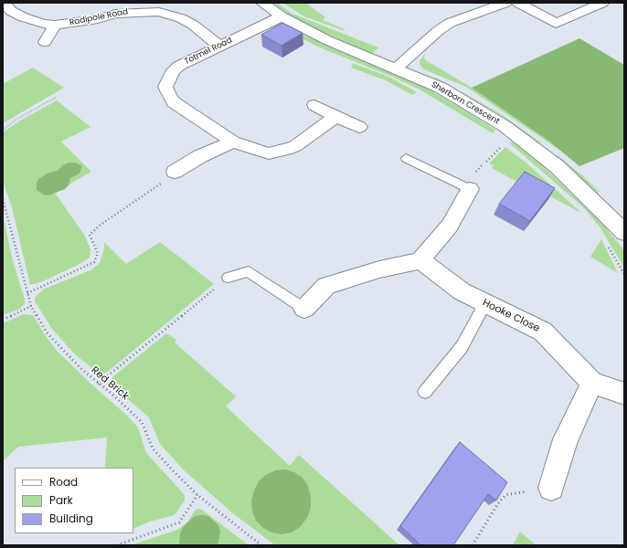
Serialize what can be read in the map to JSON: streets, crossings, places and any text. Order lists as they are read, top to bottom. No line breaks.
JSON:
{"streets":{"street":["Radipole Road","Totmel Road","Sherborn Crescent","Hooke Close"],"path":["Red Brick"]},"crossings":[["Radipole Road","Totmel Road"],["Totmel Road","Sherborn Crescent"]],"legend":["Road","Park","Building"]}
